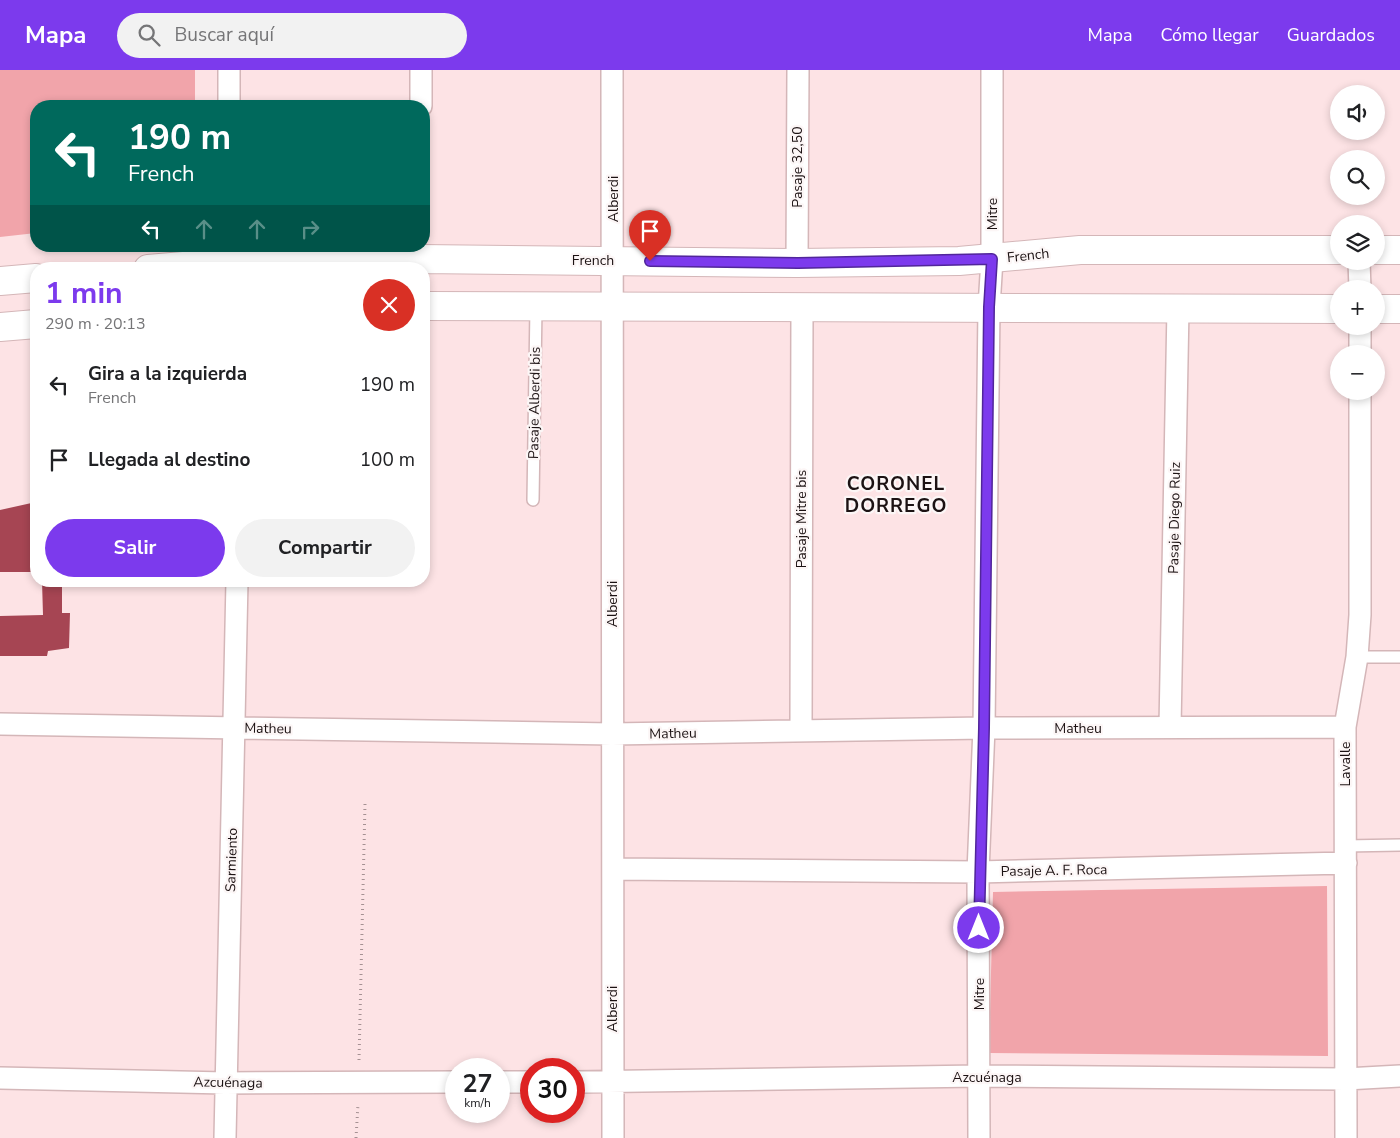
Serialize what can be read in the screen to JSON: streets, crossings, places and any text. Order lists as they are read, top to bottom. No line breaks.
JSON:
{"streets":{"main road":["French"],"street":["Pasaje 32,50","Alberdi","Mitre","Pasaje Diego Ruiz","Pasaje Mitre bis","Matheu","Lavalle","Sarmiento","Pasaje A. F. Roca","Azcuénaga"],"lane":["Pasaje Alberdi bis"]},"crossings":[["Pasaje 32,50","French"],["Alberdi","French"],["Alberdi","Matheu"],["Alberdi","Pasaje A. F. Roca"],["Alberdi","Azcuénaga"],["Mitre","French"],["Mitre","Matheu"],["Mitre","Pasaje A. F. Roca"],["Mitre","Azcuénaga"],["Pasaje Diego Ruiz","Matheu"],["Pasaje Mitre bis","Matheu"],["Matheu","Lavalle"],["Matheu","Sarmiento"],["Lavalle","Pasaje A. F. Roca"],["Lavalle","Azcuénaga"],["Sarmiento","Azcuénaga"]],"districts":["CORONEL DORREGO"],"page":{"header":"Mapa","search":"Buscar aquí","nav":["Mapa","Cómo llegar","Guardados"],"map_buttons":["+","−"],"turn":["190 m","French"],"heading":["1 min","290 m · 20:13"],"list":[{"name":"Gira a la izquierda","note":"French","value":"190 m"},{"name":"Llegada al destino","value":"100 m"}],"buttons":["Salir","Compartir"],"speed":"27 km/h","limit":"30"}}
